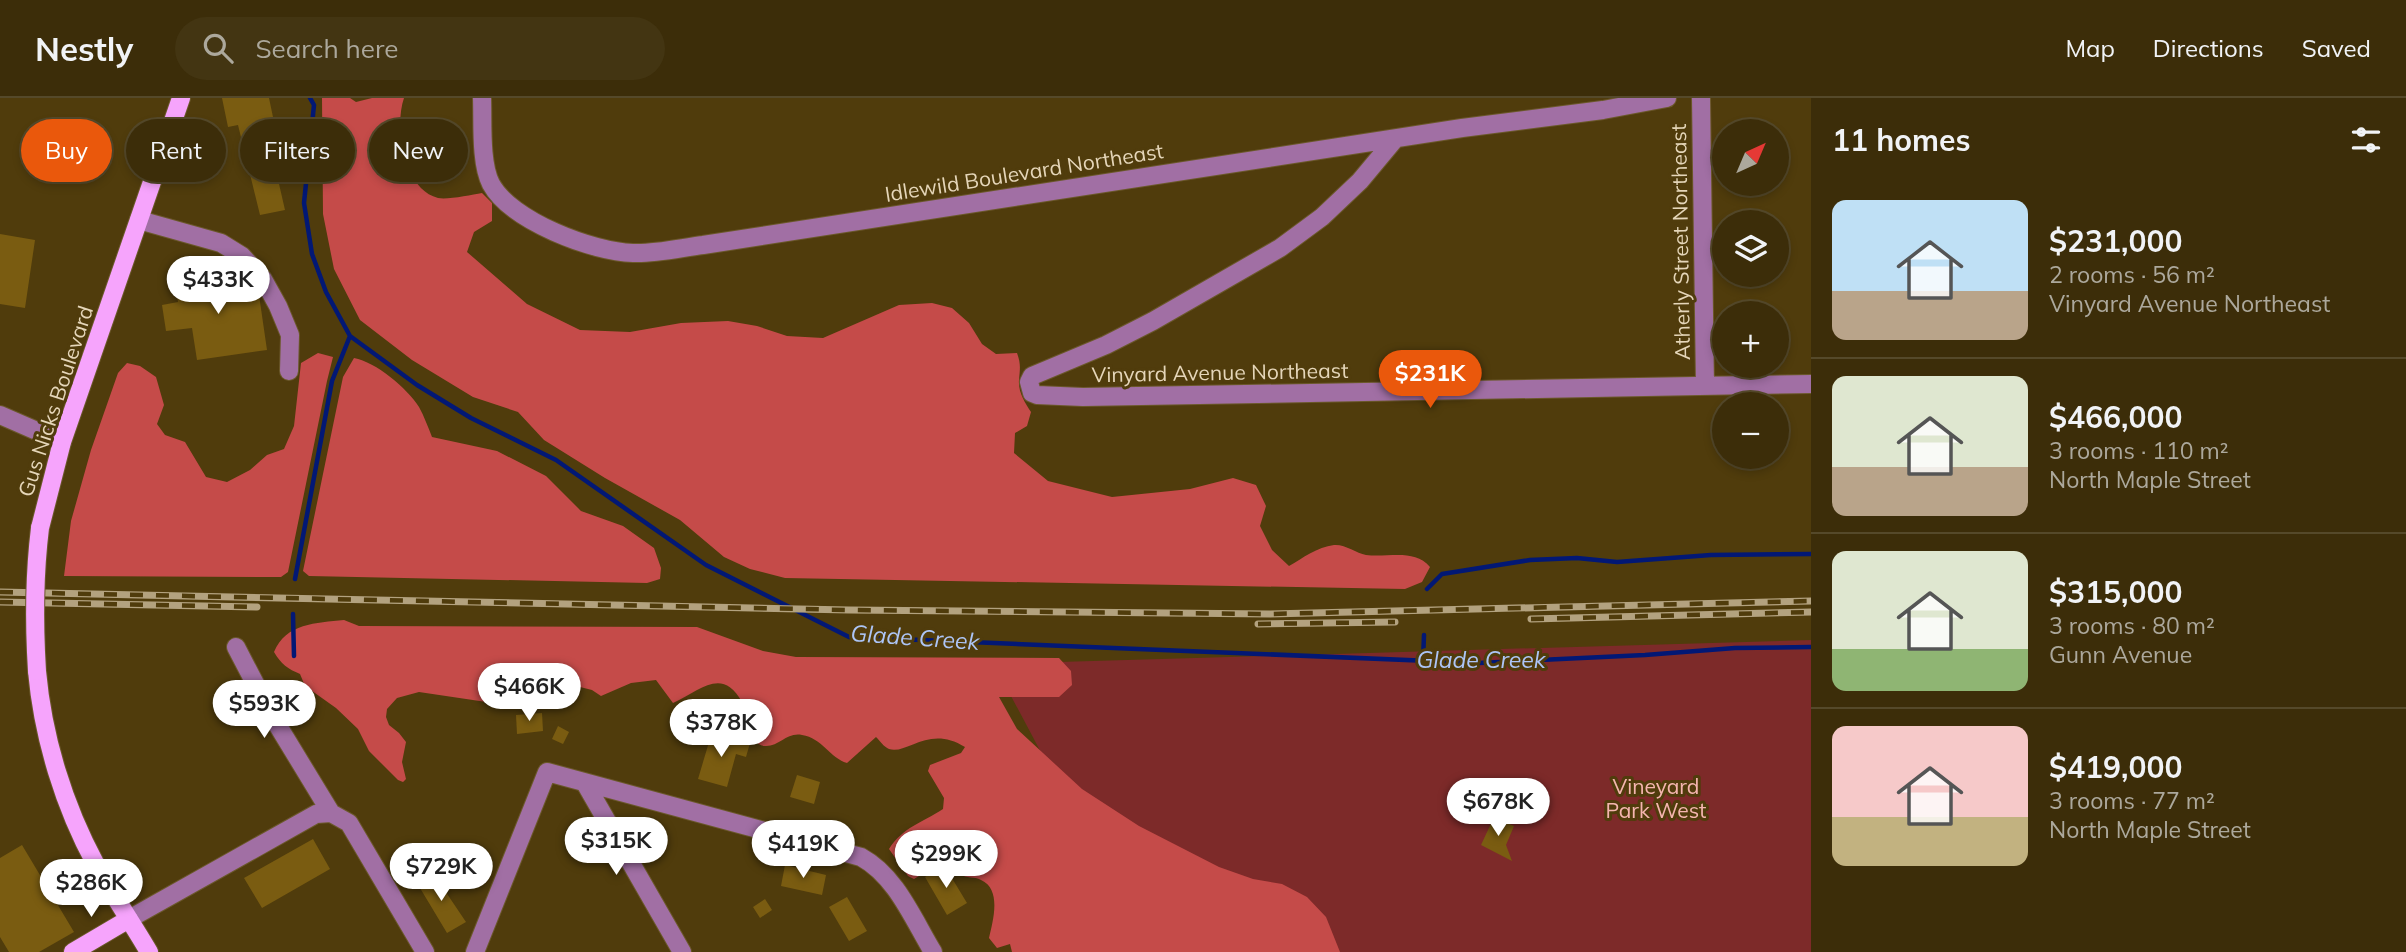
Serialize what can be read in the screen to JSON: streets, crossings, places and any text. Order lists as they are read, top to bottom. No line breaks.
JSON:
{"streets":{"main road":["Gus Nicks Boulevard"],"street":["Idlewild Boulevard Northeast","Atherly Street Northeast","Vinyard Avenue Northeast"]},"crossings":[["Idlewild Boulevard Northeast","Vinyard Avenue Northeast"],["Atherly Street Northeast","Vinyard Avenue Northeast"]],"water":["Glade Creek"],"parks":["Vineyard Park West"],"north":"top right","page":{"header":"Nestly","search":"Search here","nav":["Map","Directions","Saved"],"heading":"11 homes","map_buttons":["+","−"],"chip":["Buy","Rent","Filters","New"],"list":[{"name":"$231,000","note":"2 rooms · 56 m² · Vinyard Avenue Northeast"},{"name":"$466,000","note":"3 rooms · 110 m² · North Maple Street"},{"name":"$315,000","note":"3 rooms · 80 m² · Gunn Avenue"},{"name":"$419,000","note":"3 rooms · 77 m² · North Maple Street"}],"price":["$433K","$231K","$466K","$593K","$378K","$678K","$315K","$419K","$299K","$729K","$286K"]}}
